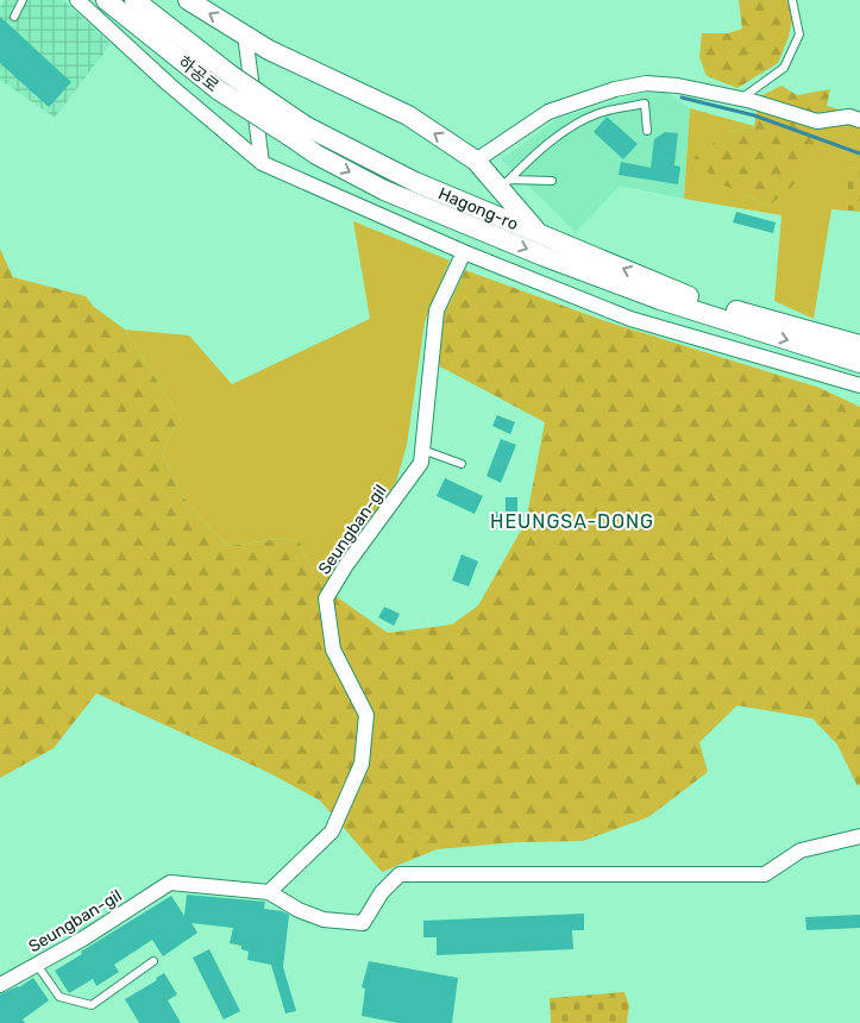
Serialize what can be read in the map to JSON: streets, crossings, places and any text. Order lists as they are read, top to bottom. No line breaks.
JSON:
{"streets":{"street":["하공로","Hagong-ro","Seungban-gil"]},"crossings":[["하공로","Hagong-ro"]],"districts":["HEUNGSA-DONG"]}
